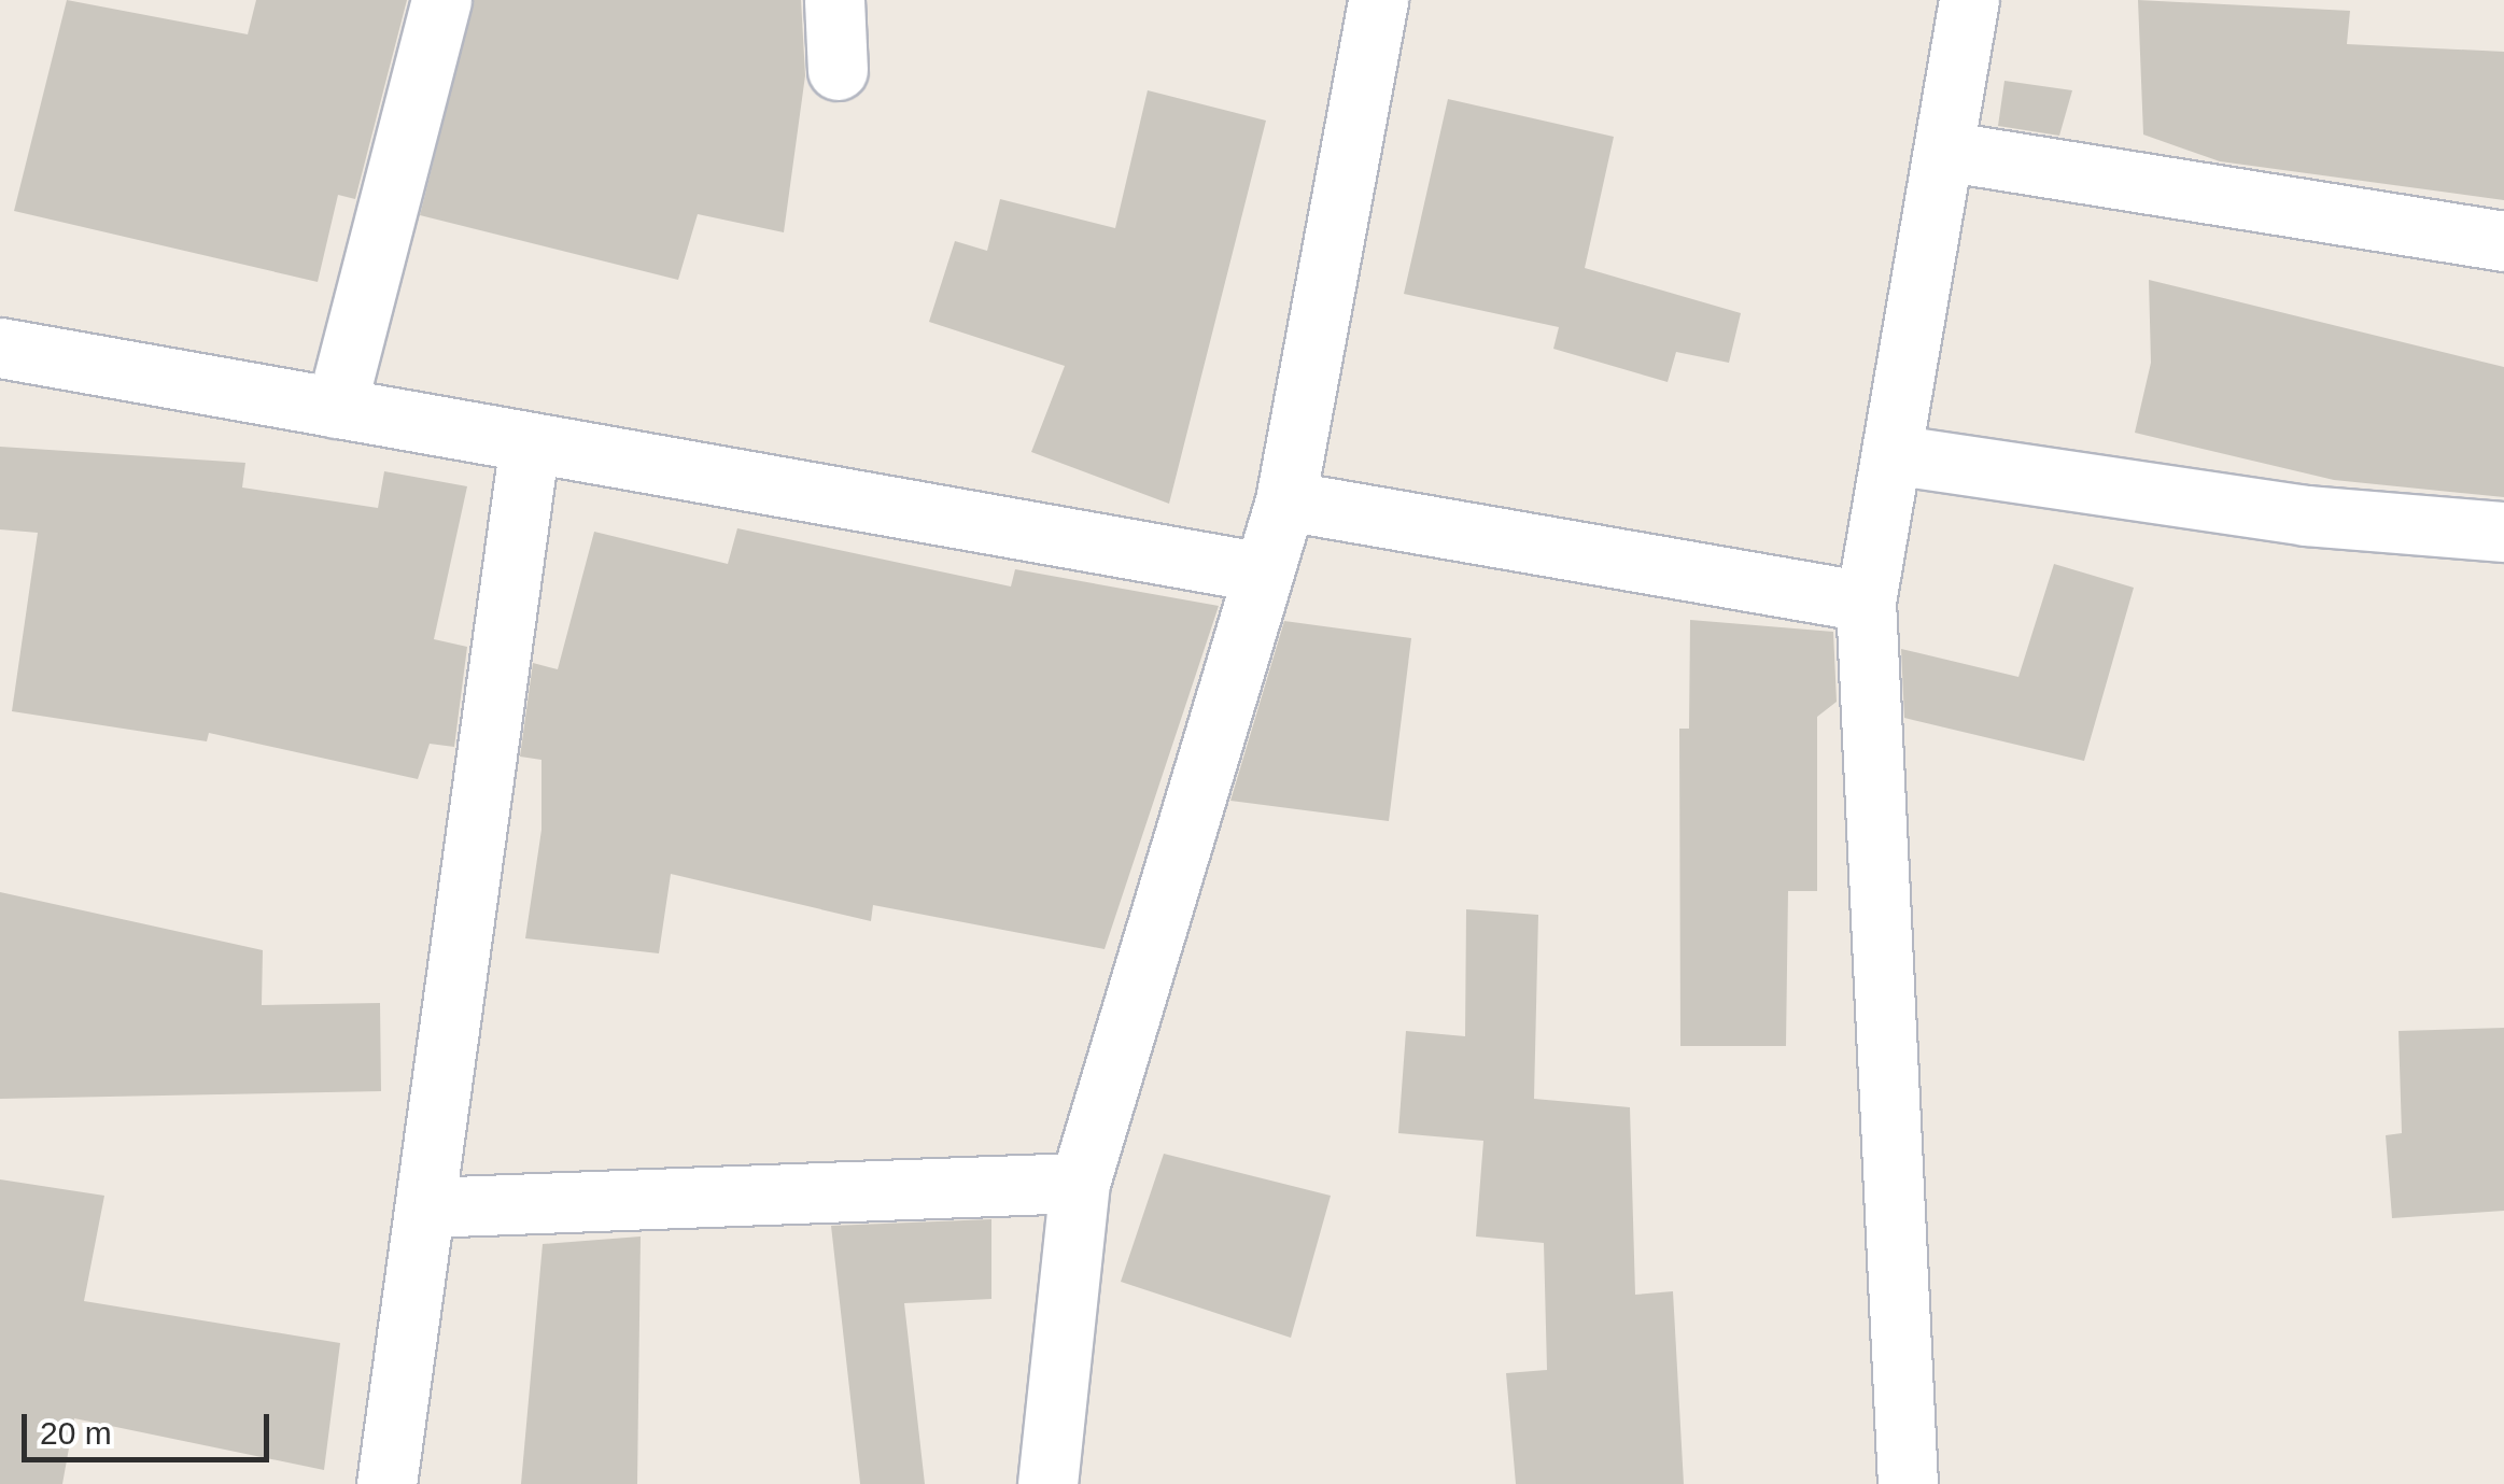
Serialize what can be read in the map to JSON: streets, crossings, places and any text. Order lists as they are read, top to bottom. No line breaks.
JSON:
{"scale_bar":"20 m"}
